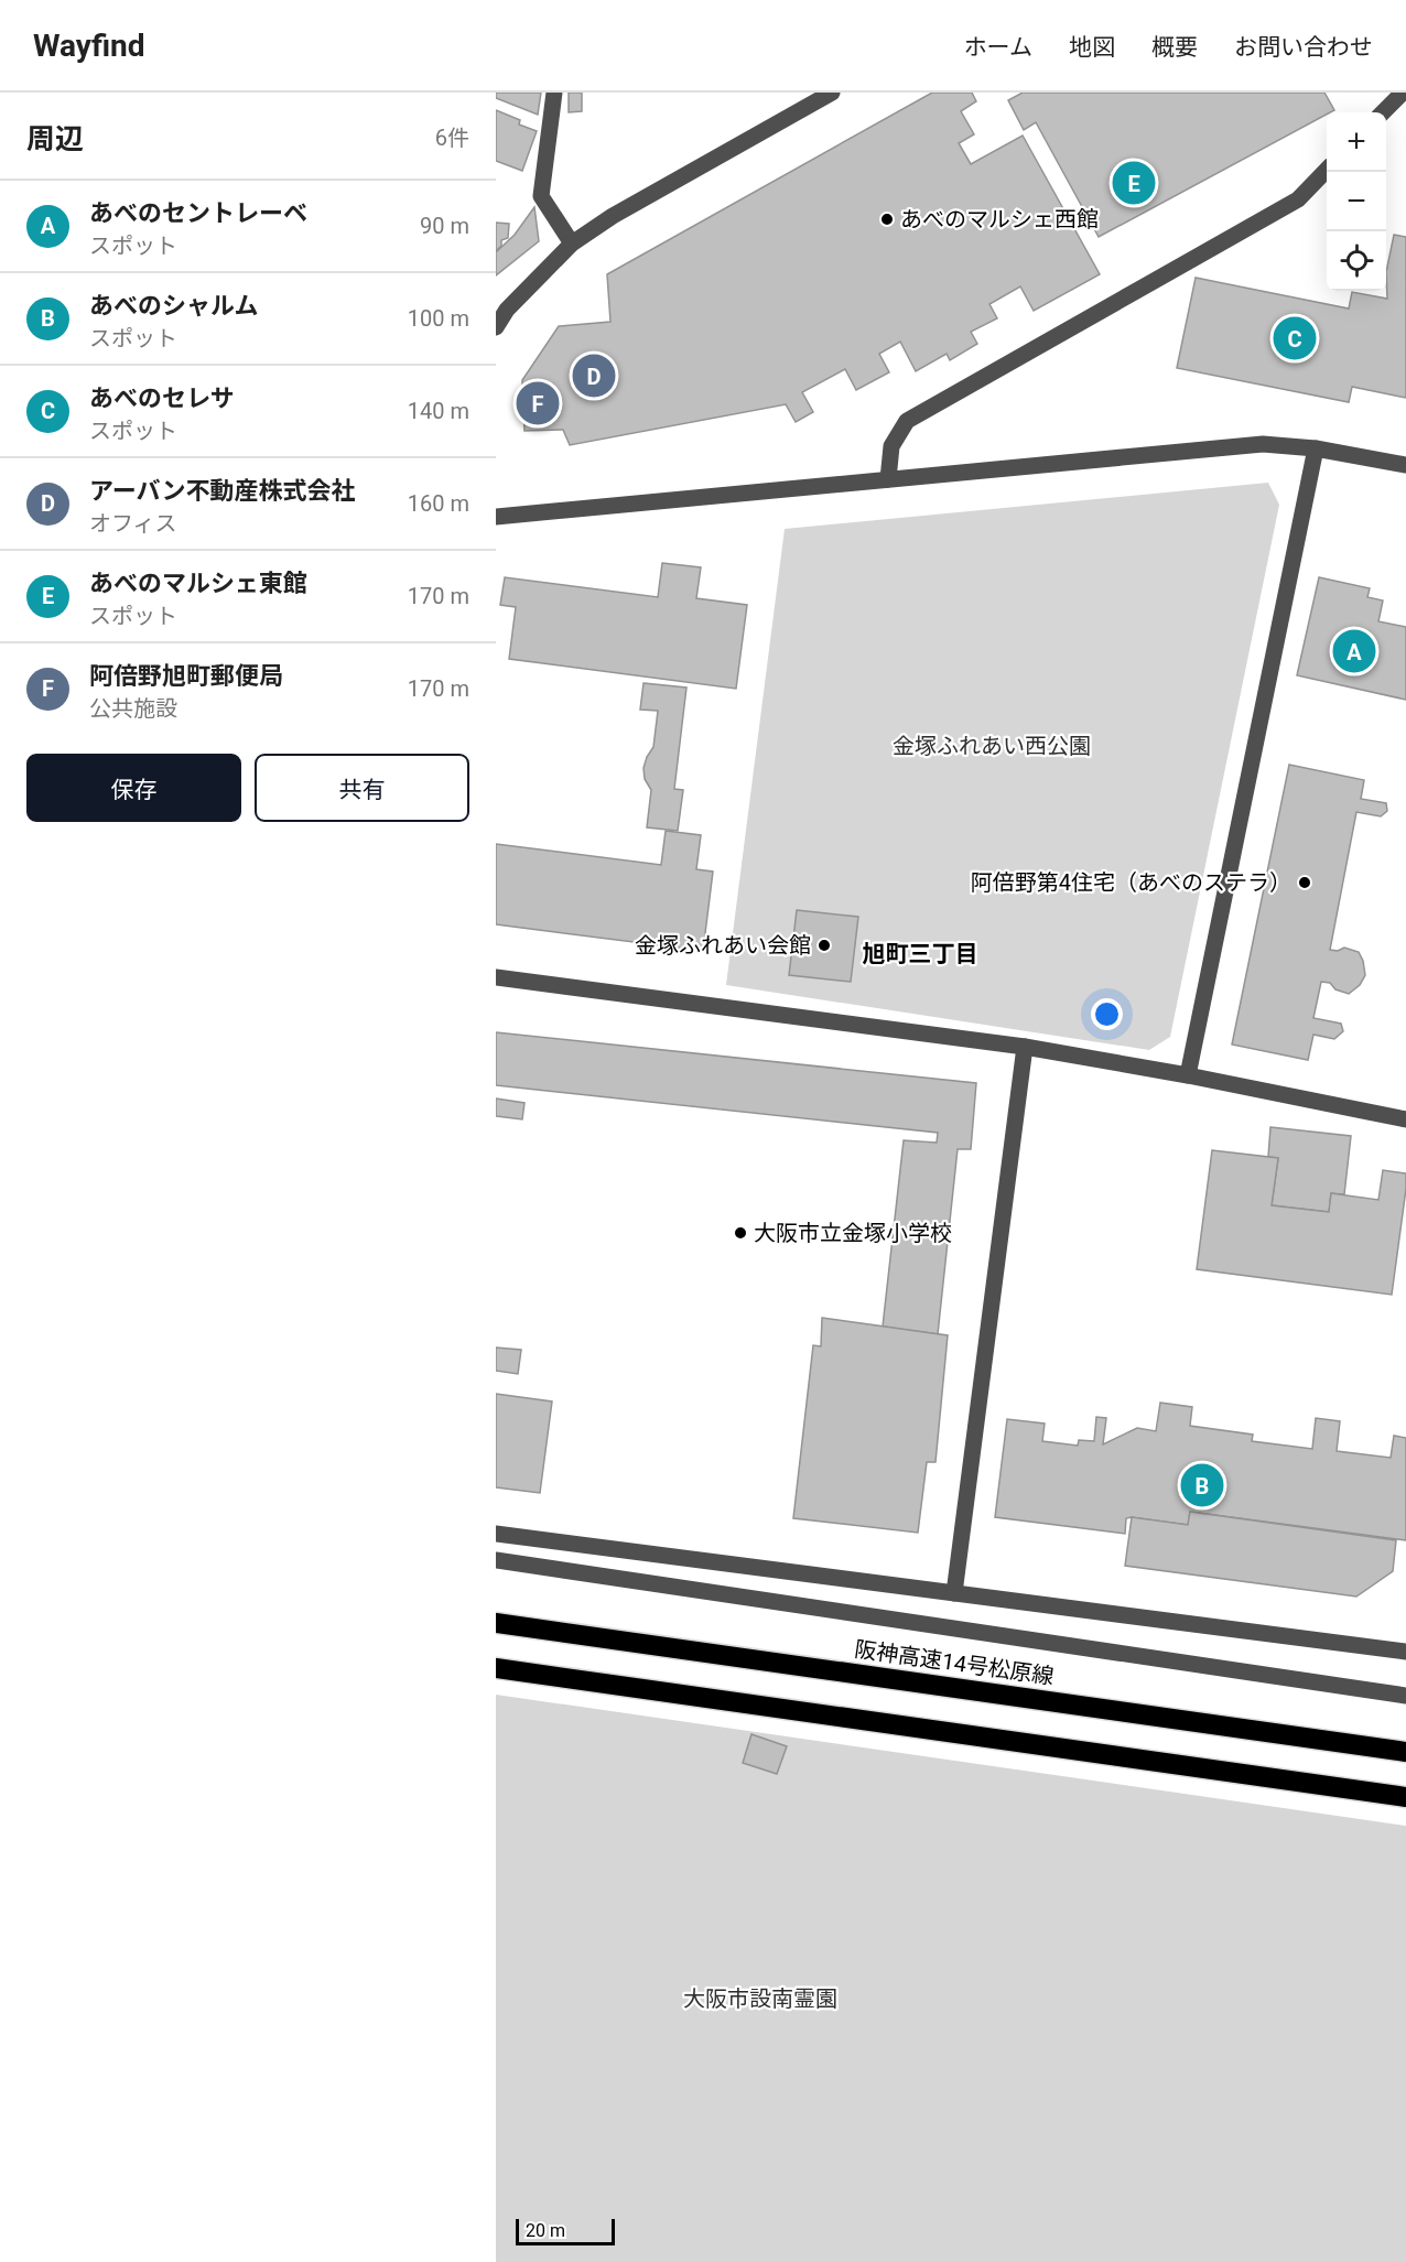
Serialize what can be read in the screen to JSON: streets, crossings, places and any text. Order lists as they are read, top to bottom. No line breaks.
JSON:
{"streets":{"highway":["阪神高速14号松原線"]},"districts":["旭町三丁目"],"parks":["金塚ふれあい西公園","大阪市設南霊園"],"places":["あべのマルシェ西館","阿倍野第4住宅（あべのステラ）","金塚ふれあい会館","大阪市立金塚小学校"],"scale_bar":"20 m","page":{"header":"Wayfind","nav":["ホーム","地図","概要","お問い合わせ"],"heading":["周辺","6件"],"map_buttons":["+","−"],"pins":["E","C","D","F","A","B"],"list":[{"mark":"A","name":"あべのセントレーベ","note":"スポット","value":"90 m"},{"mark":"B","name":"あべのシャルム","note":"スポット","value":"100 m"},{"mark":"C","name":"あべのセレサ","note":"スポット","value":"140 m"},{"mark":"D","name":"アーバン不動産株式会社","note":"オフィス","value":"160 m"},{"mark":"E","name":"あべのマルシェ東館","note":"スポット","value":"170 m"},{"mark":"F","name":"阿倍野旭町郵便局","note":"公共施設","value":"170 m"}],"buttons":["保存","共有"],"scale":"20 m"}}
